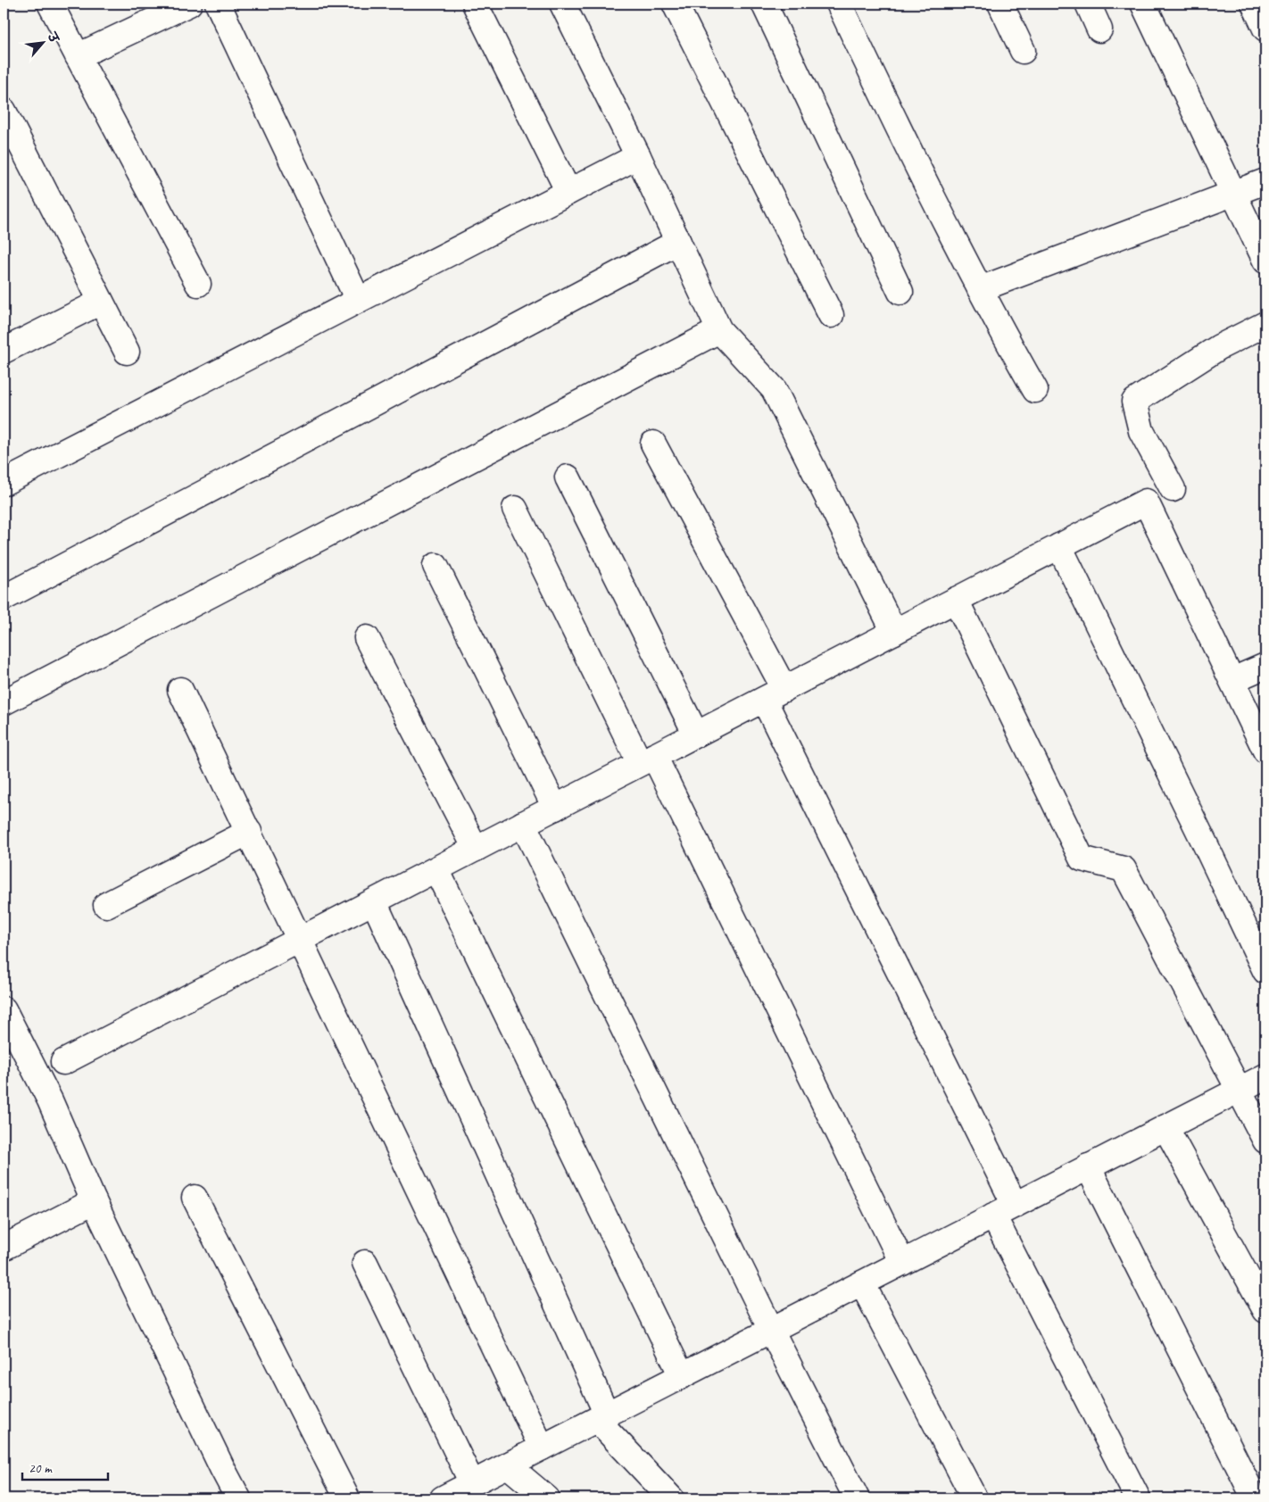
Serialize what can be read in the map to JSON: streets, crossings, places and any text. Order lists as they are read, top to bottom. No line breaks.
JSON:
{"scale_bar":"20 m","north":"top right"}
